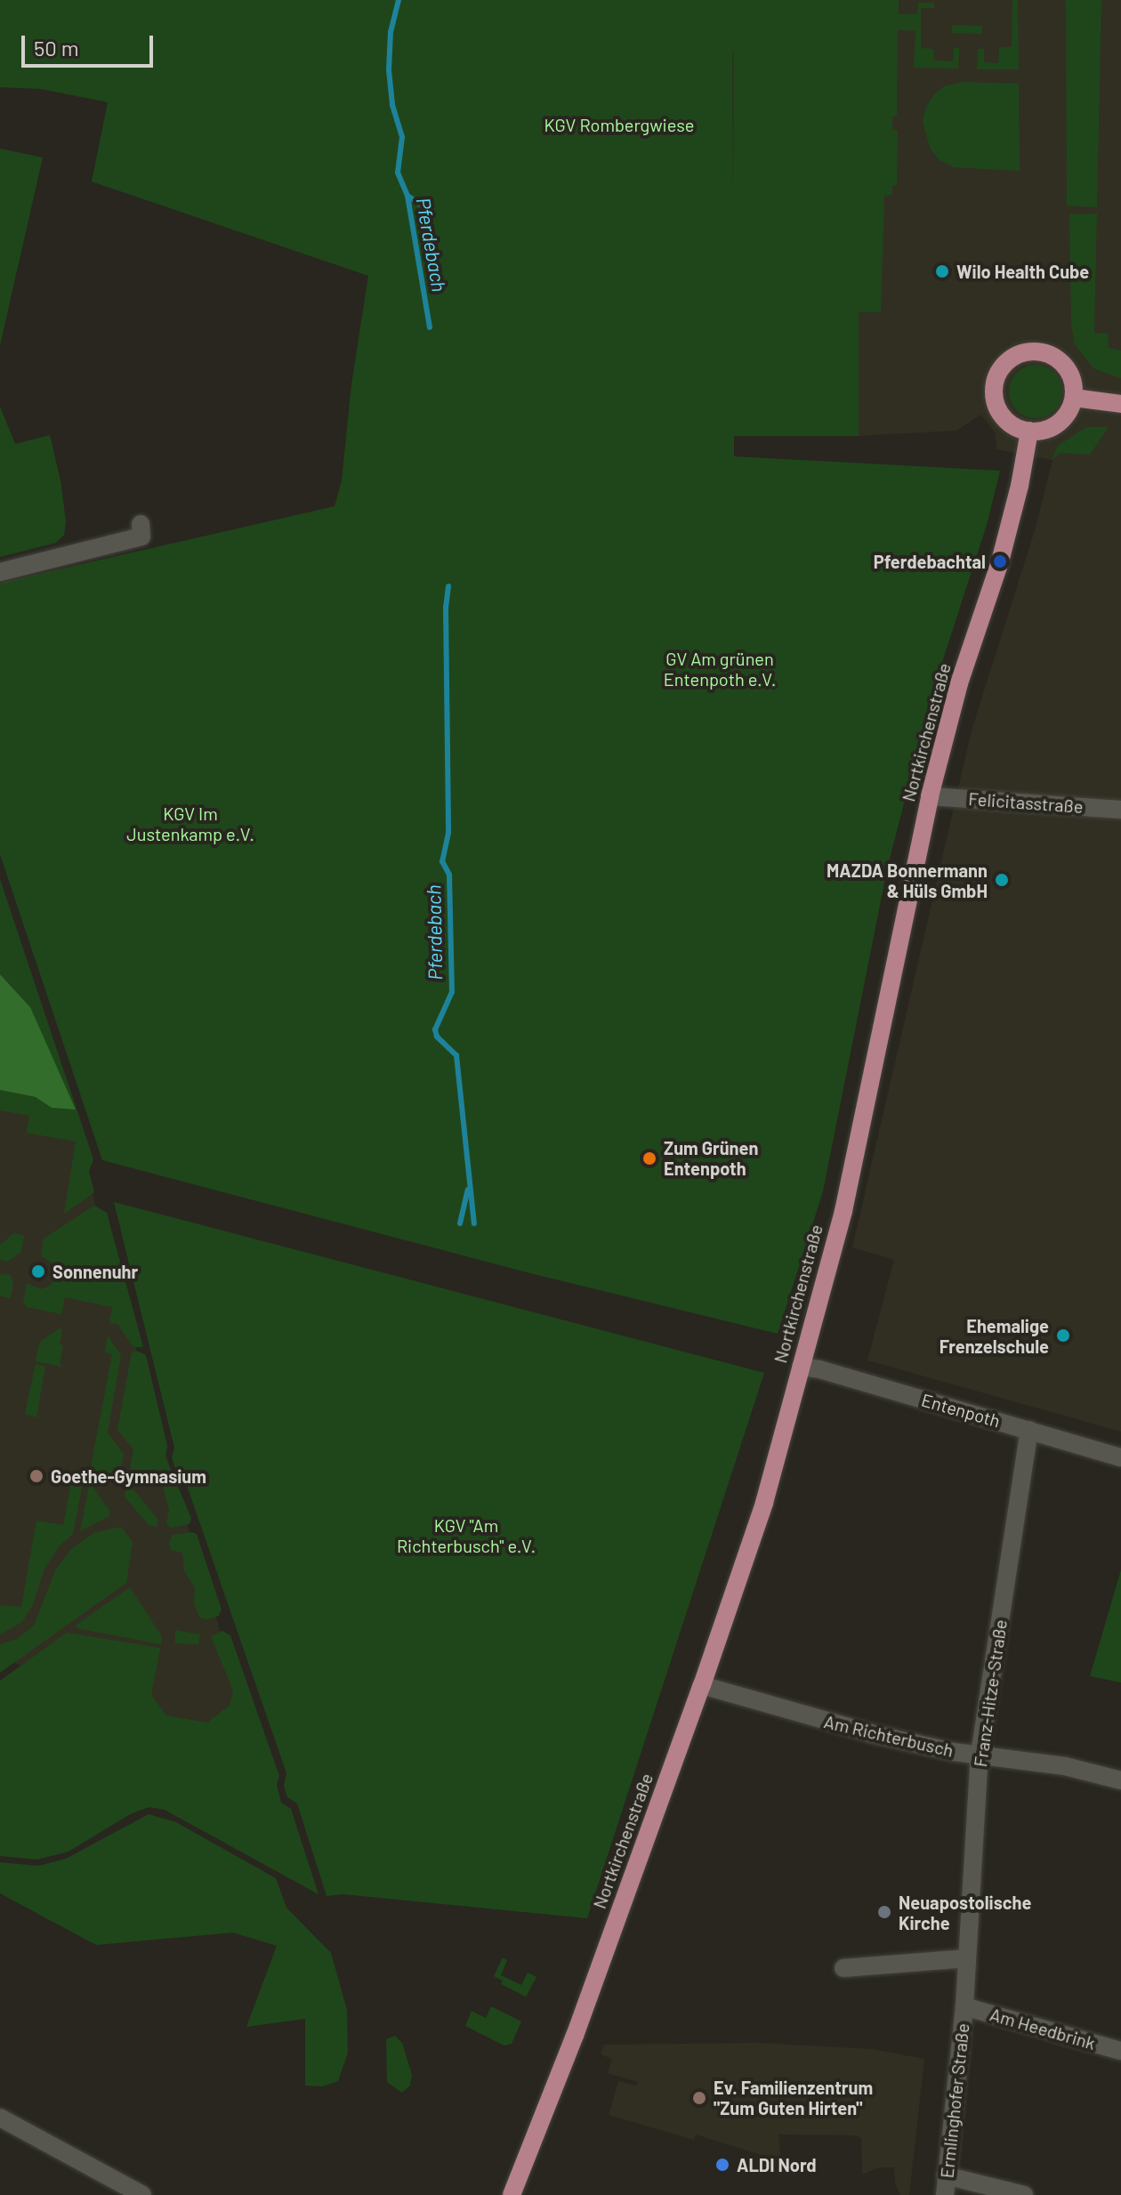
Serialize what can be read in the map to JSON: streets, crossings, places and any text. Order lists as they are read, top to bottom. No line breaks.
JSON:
{"streets":{"main road":["Nortkirchenstraße"],"street":["Felicitasstraße","Entenpoth","Franz-Hitze-Straße","Am Richterbusch","Am Heedbrink","Ermlinghofer Straße"]},"crossings":[["Nortkirchenstraße","Felicitasstraße"],["Nortkirchenstraße","Entenpoth"],["Nortkirchenstraße","Am Richterbusch"],["Entenpoth","Franz-Hitze-Straße"],["Franz-Hitze-Straße","Am Richterbusch"],["Franz-Hitze-Straße","Am Heedbrink"],["Franz-Hitze-Straße","Ermlinghofer Straße"],["Am Heedbrink","Ermlinghofer Straße"]],"water":["Pferdebach"],"parks":["KGV Rombergwiese","GV Am grünen Entenpoth e.V.","KGV Im Justenkamp e.V.","KGV \"Am Richterbusch\" e.V."],"places":["Wilo Health Cube","Pferdebachtal","MAZDA Bonnermann & Hüls GmbH","Zum Grünen Entenpoth","Sonnenuhr","Ehemalige Frenzelschule","Goethe-Gymnasium","Neuapostolische Kirche","Ev. Familienzentrum \"Zum Guten Hirten\"","ALDI Nord"],"scale_bar":"50 m"}
